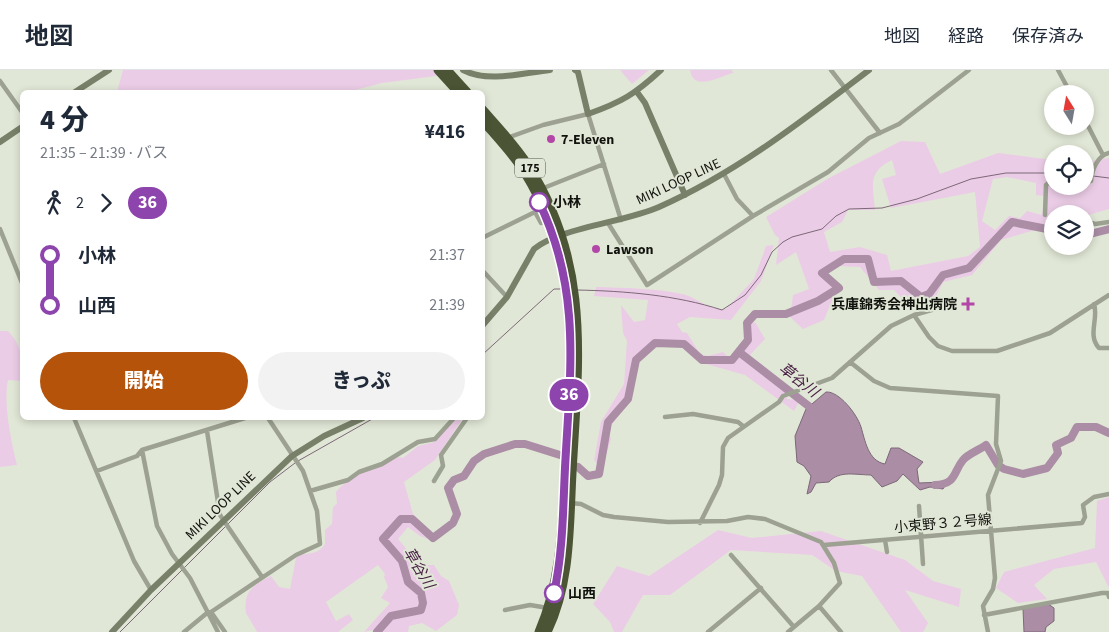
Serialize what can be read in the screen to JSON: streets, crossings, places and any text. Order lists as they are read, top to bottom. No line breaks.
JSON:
{"streets":{"highway":["175"],"main road":["MIKI LOOP LINE"],"street":["小束野３２号線"]},"crossings":[["175","MIKI LOOP LINE"]],"water":["草谷川"],"places":{"other":["7-Eleven","小林","Lawson","山西"],"health":["兵庫錦秀会神出病院"]},"lines":["bus line 36"],"north":"top","page":{"header":"地図","nav":["地図","経路","保存済み"],"on_map":"36","heading":["4 分","21:35 – 21:39 · バス","¥416"],"legs":["2","36"],"list":[{"name":"小林","value":"21:37"},{"name":"山西","value":"21:39"}],"buttons":["開始","きっぷ"]}}
